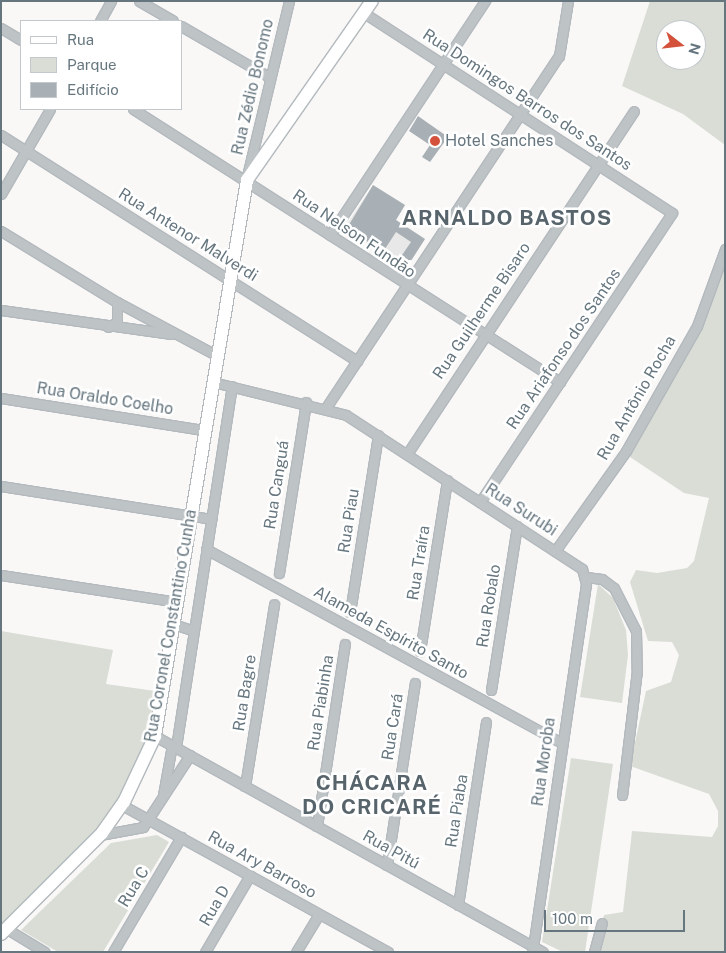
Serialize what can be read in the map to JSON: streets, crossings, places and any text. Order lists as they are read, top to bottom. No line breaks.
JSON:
{"streets":{"street":["Rua Zédio Bonomo","Rua Domingos Barros dos Santos","Rua Nelson Fundão","Rua Antenor Malverdi","Rua Guilherme Bisaro","Rua Ariafonso dos Santos","Rua Antônio Rocha","Rua Oraldo Coelho","Rua Canguá","Rua Surubi","Rua Piau","Rua Traíra","Rua Robalo","Rua Coronel Constantino Cunha","Alameda Espírito Santo","Rua Bagre","Rua Piabinha","Rua Cará","Rua Moroba","Rua Piaba","Rua Pitú","Rua Ary Barroso","Rua C","Rua D"]},"crossings":[["Rua Zédio Bonomo","Rua Nelson Fundão"],["Rua Zédio Bonomo","Rua Coronel Constantino Cunha"],["Rua Domingos Barros dos Santos","Rua Guilherme Bisaro"],["Rua Domingos Barros dos Santos","Rua Ariafonso dos Santos"],["Rua Domingos Barros dos Santos","Rua Coronel Constantino Cunha"],["Rua Nelson Fundão","Rua Guilherme Bisaro"],["Rua Nelson Fundão","Rua Ariafonso dos Santos"],["Rua Nelson Fundão","Rua Coronel Constantino Cunha"],["Rua Antenor Malverdi","Rua Coronel Constantino Cunha"],["Rua Guilherme Bisaro","Rua Surubi"],["Rua Ariafonso dos Santos","Rua Surubi"],["Rua Antônio Rocha","Rua Surubi"],["Rua Oraldo Coelho","Rua Coronel Constantino Cunha"],["Rua Canguá","Rua Surubi"],["Rua Surubi","Rua Piau"],["Rua Surubi","Rua Traíra"],["Rua Surubi","Rua Robalo"],["Rua Surubi","Rua Coronel Constantino Cunha"],["Rua Surubi","Rua Moroba"],["Rua Coronel Constantino Cunha","Rua Pitú"],["Rua Coronel Constantino Cunha","Rua Ary Barroso"],["Alameda Espírito Santo","Rua Moroba"],["Rua Bagre","Rua Pitú"],["Rua Piabinha","Rua Pitú"],["Rua Cará","Rua Pitú"],["Rua Moroba","Rua Pitú"],["Rua Piaba","Rua Pitú"],["Rua Ary Barroso","Rua C"],["Rua Ary Barroso","Rua D"]],"districts":["ARNALDO BASTOS","CHÁCARA DO CRICARÉ"],"places":["Hotel Sanches"],"legend":["Rua","Parque","Edifício"],"scale_bar":"100 m","north":"right"}
